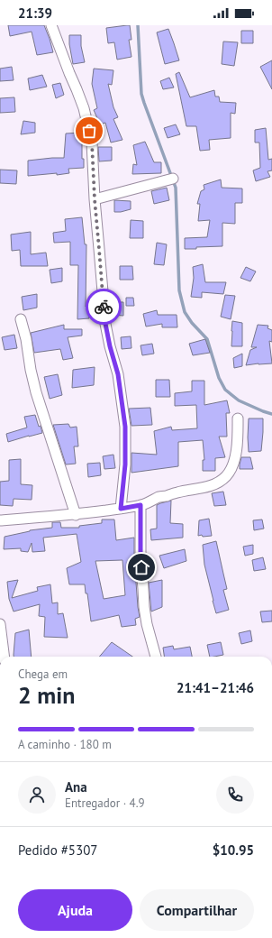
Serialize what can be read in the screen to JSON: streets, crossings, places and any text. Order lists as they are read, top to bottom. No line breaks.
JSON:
{"page":{"status":"21:39","heading":["2 min","Chega em","21:41–21:46"],"panel":["Ana","Entregador · 4.9","Pedido #5307","$10.95"],"bar":"A caminho · 180 m","buttons":["Ajuda","Compartilhar"]}}
